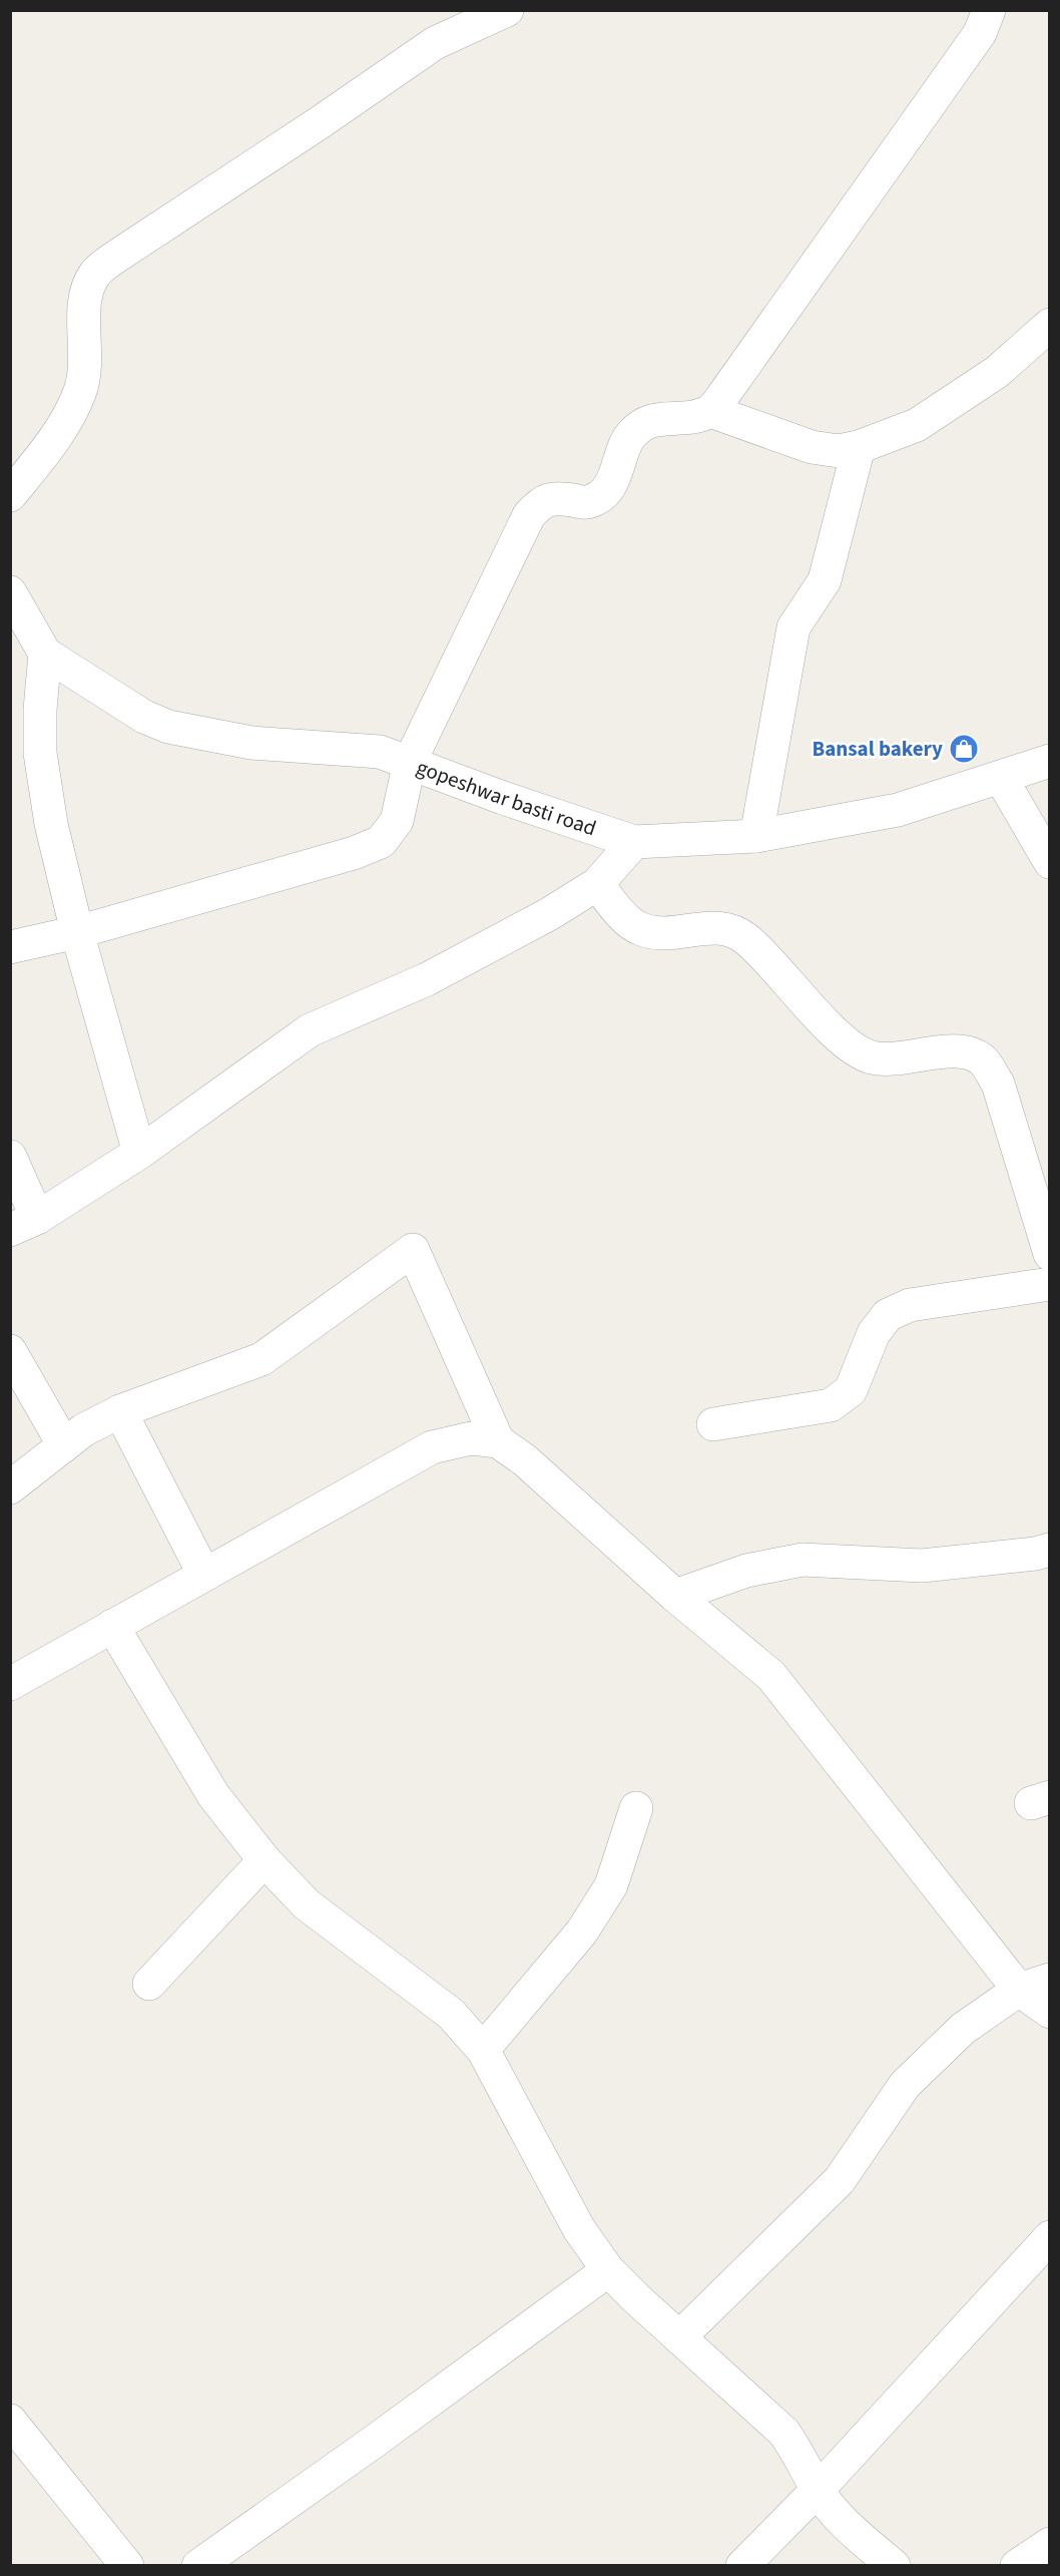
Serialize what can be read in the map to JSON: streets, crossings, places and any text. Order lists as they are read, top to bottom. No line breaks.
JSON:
{"streets":{"street":["gopeshwar basti road"]},"places":{"shop":["Bansal bakery"]}}
